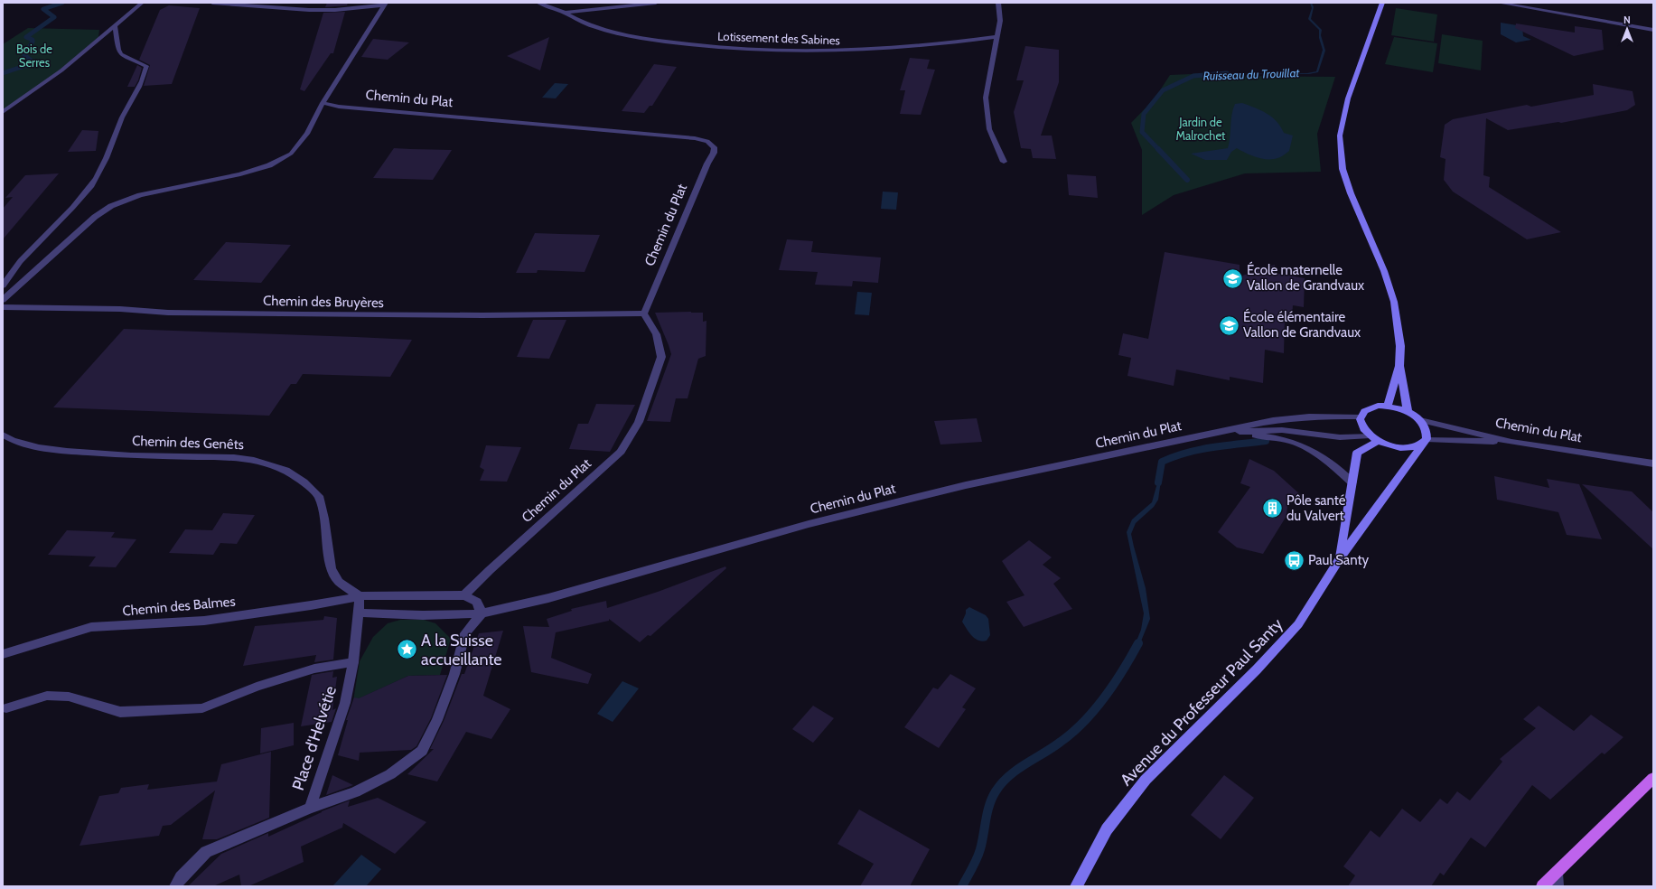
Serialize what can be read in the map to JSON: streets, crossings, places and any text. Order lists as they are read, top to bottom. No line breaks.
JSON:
{"streets":{"main road":["Avenue du Professeur Paul Santy"],"street":["Lotissement des Sabines","Chemin du Plat","Chemin des Bruyères","Chemin des Genêts","Chemin des Balmes","Place d'Helvétie"]},"crossings":[["Chemin du Plat","Chemin des Bruyères"],["Chemin du Plat","Avenue du Professeur Paul Santy"],["Chemin du Plat","Place d'Helvétie"],["Chemin des Genêts","Chemin des Balmes"],["Chemin des Genêts","Place d'Helvétie"],["Chemin des Balmes","Place d'Helvétie"]],"water":["Ruisseau du Trouillat"],"parks":["Bois de Serres","Jardin de Malrochet"],"places":{"school or university":["École maternelle Vallon de Grandvaux","École élémentaire Vallon de Grandvaux"],"building":["Pôle santé du Valvert"],"bus stop":["Paul Santy"],"place":["A la Suisse accueillante"]},"north":"top"}
